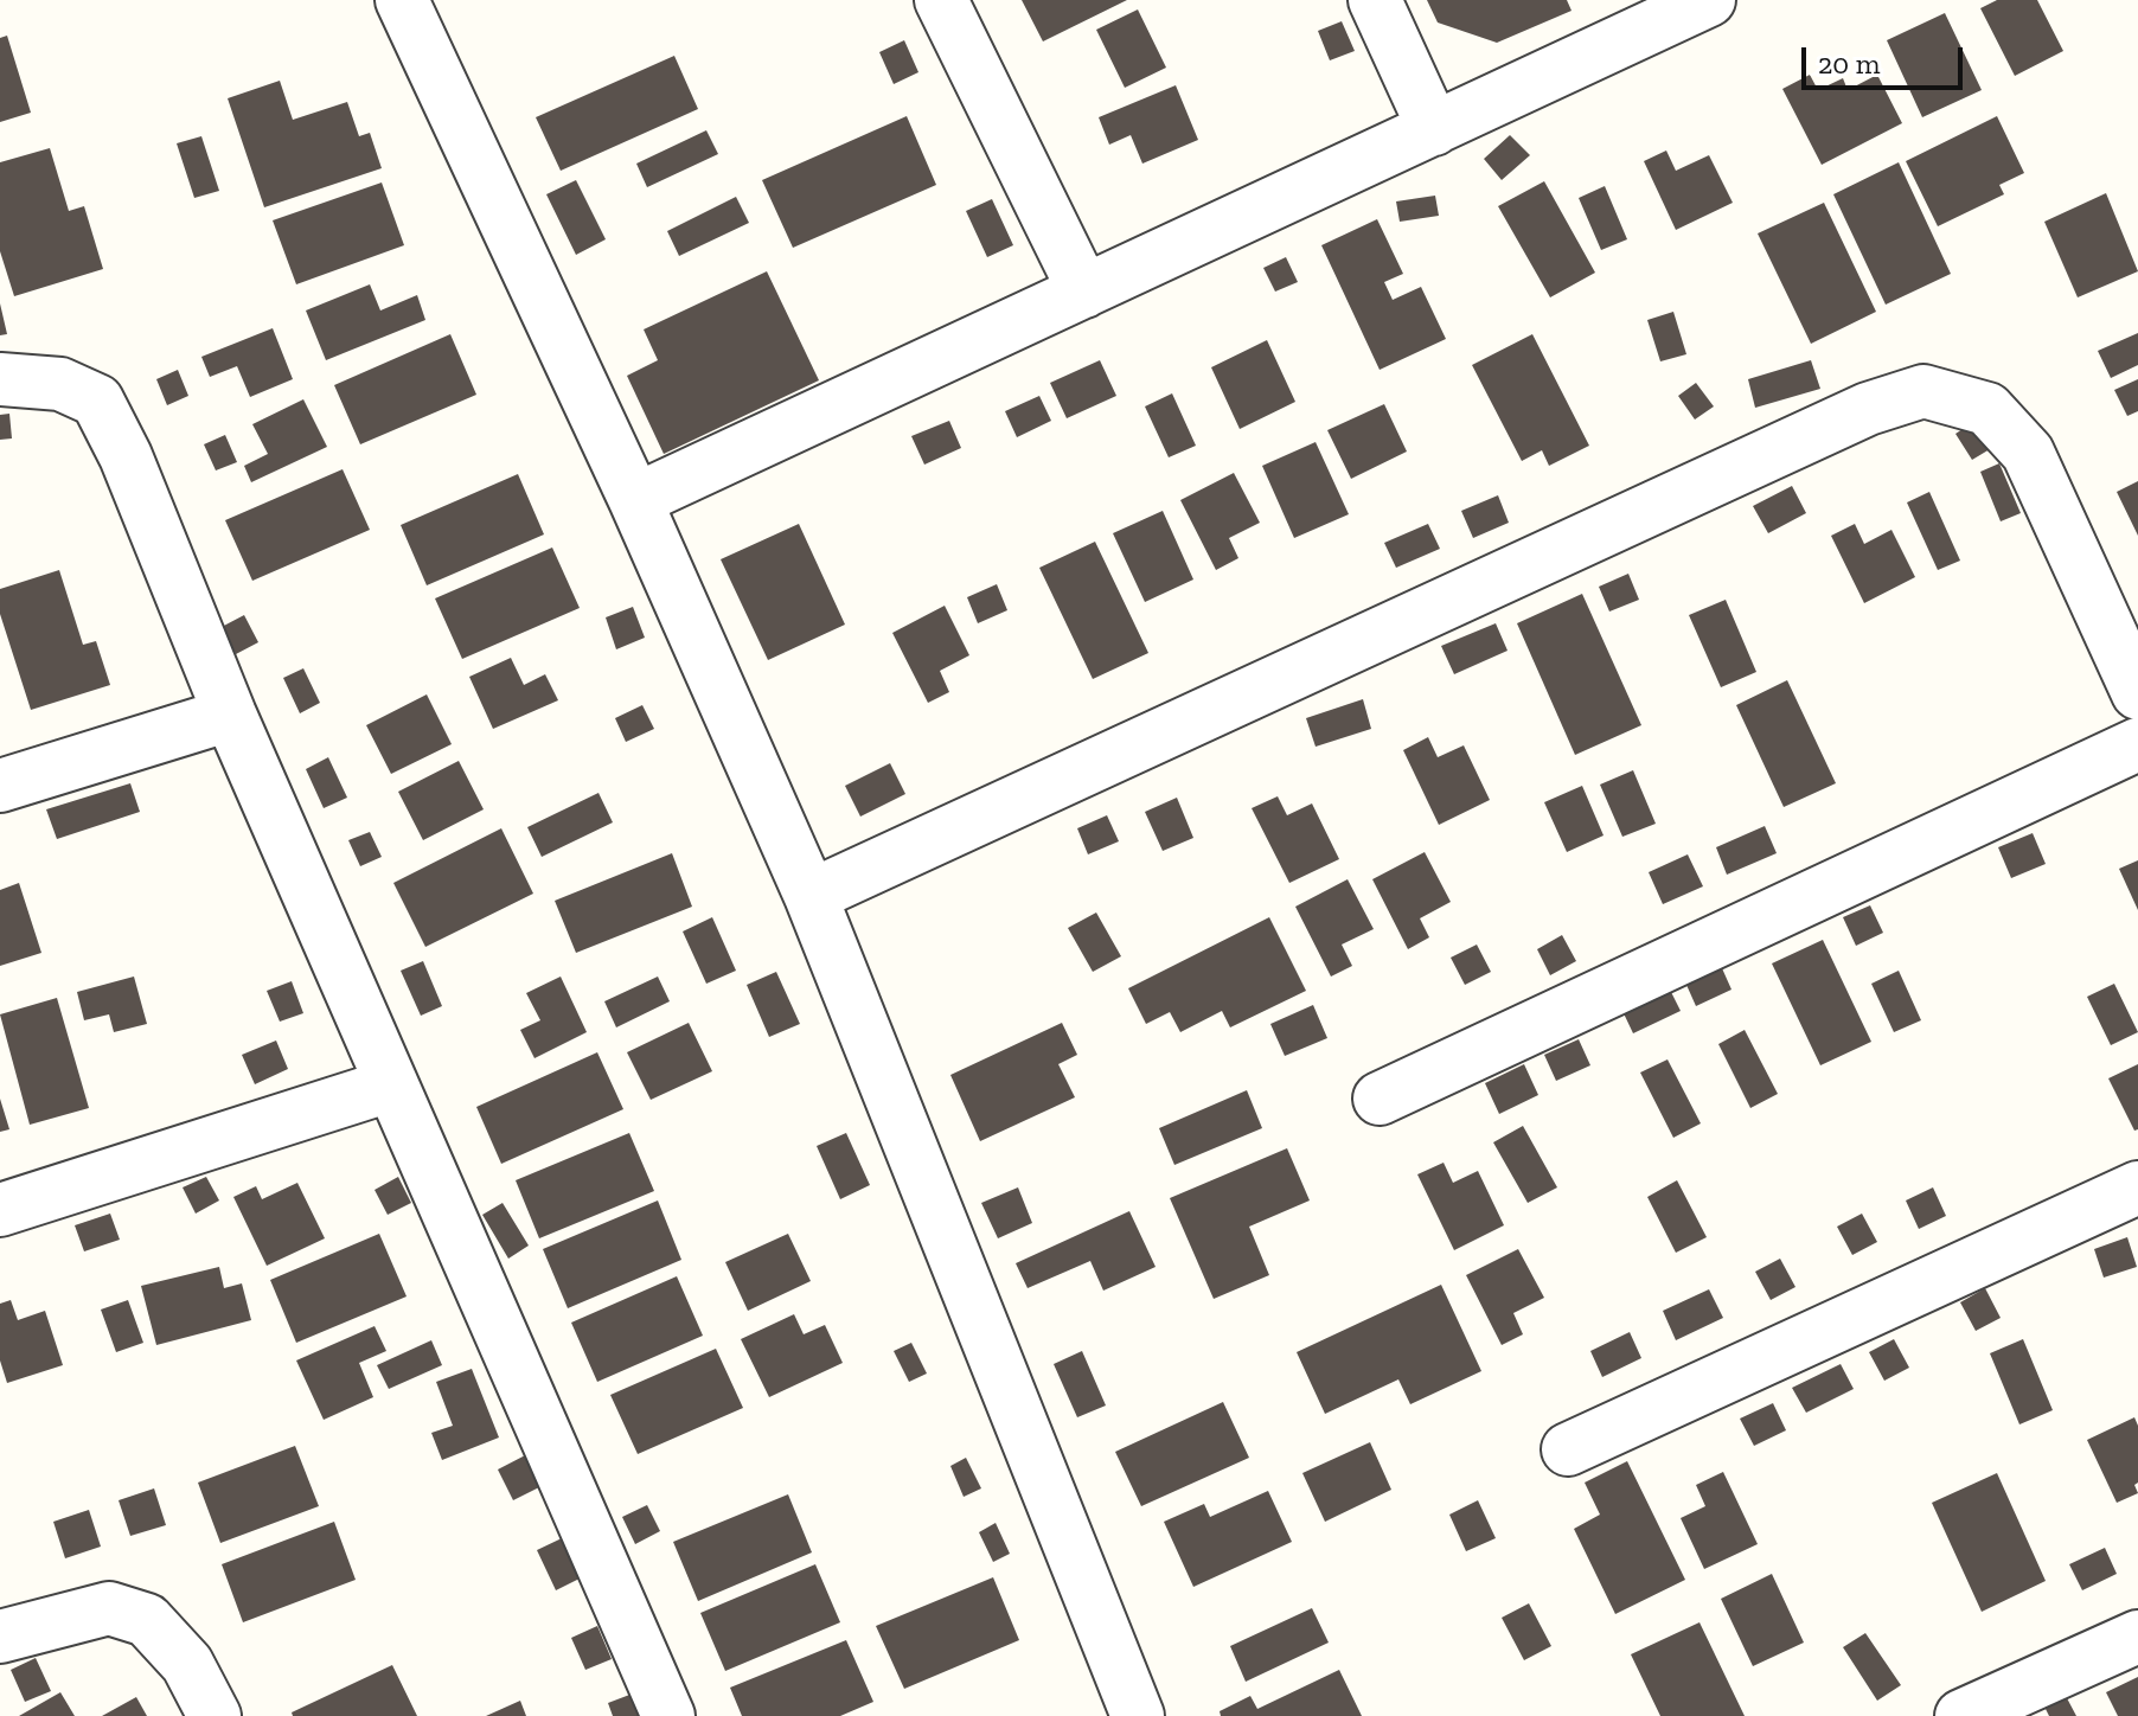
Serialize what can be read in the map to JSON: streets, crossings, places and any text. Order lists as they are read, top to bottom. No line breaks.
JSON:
{"scale_bar":"20 m"}
